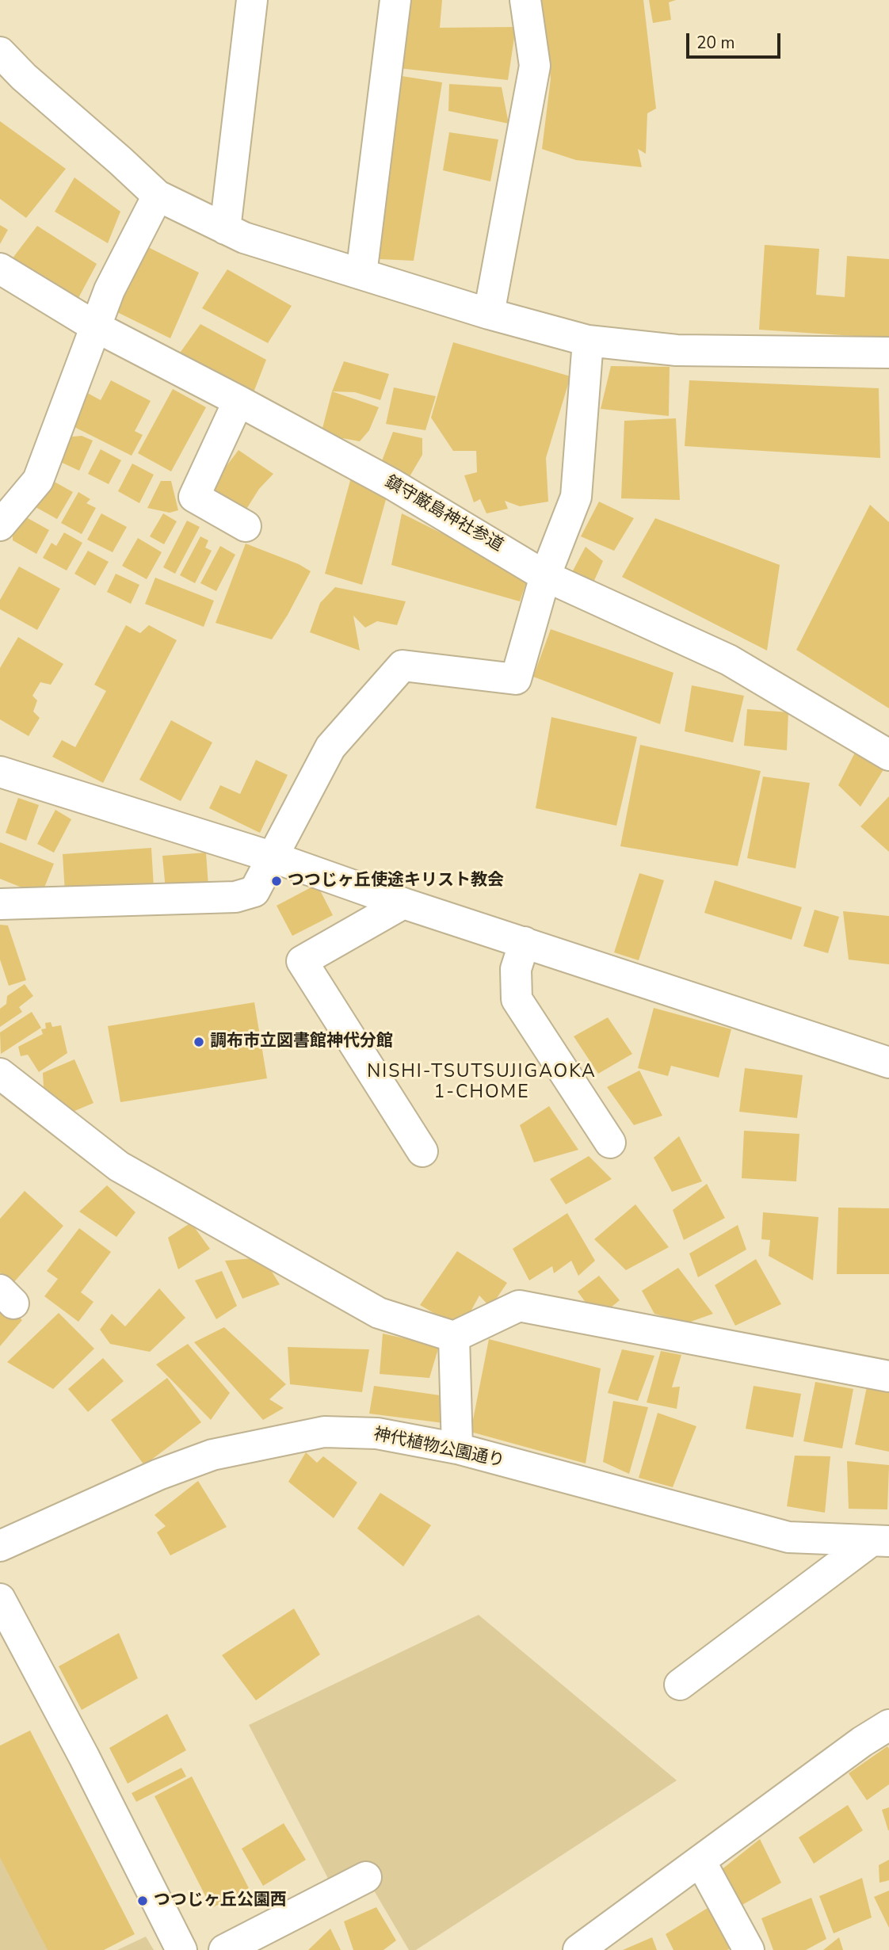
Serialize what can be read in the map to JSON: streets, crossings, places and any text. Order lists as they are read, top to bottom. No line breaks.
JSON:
{"streets":{"street":["鎮守厳島神社参道","神代植物公園通り"]},"districts":["NISHI-TSUTSUJIGAOKA 1-CHOME"],"places":["つつじヶ丘使途キリスト教会","調布市立図書館神代分館","つつじヶ丘公園西"],"scale_bar":"20 m"}
